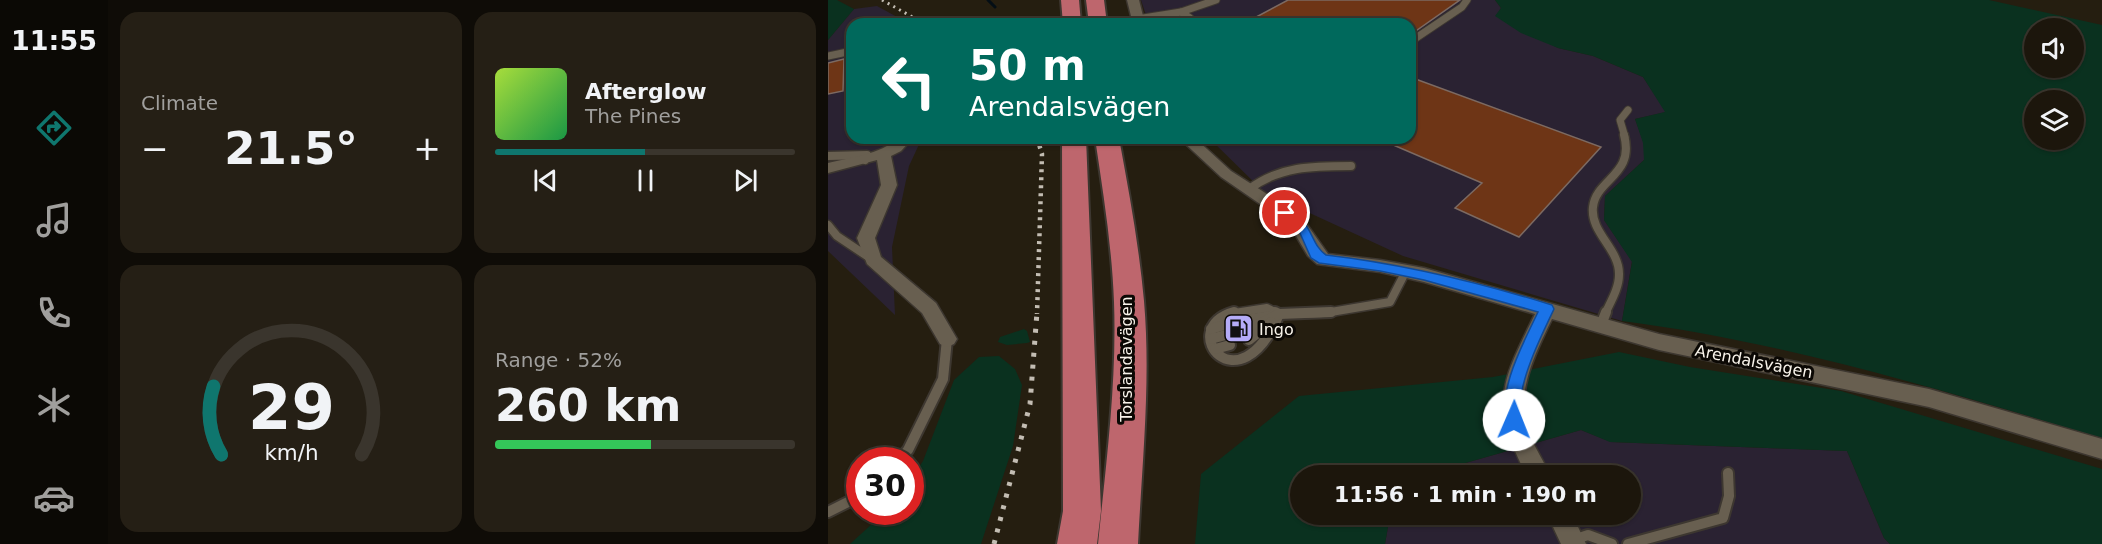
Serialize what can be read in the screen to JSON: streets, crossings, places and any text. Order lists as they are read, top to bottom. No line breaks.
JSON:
{"streets":{"main road":["Torslandavägen"],"street":["Arendalsvägen"]},"places":{"fuel station":["Ingo"]},"page":{"tabs":"11:55","tile":["Climate",["Range · 52%","260 km"]],"turn":["50 m","Arendalsvägen"],"song":["Afterglow","The Pines"],"heat":["−","21.5°","+"],"limit":"30","trip":"11:56 · 1 min · 190 m","gauge":["29","km/h"]}}
